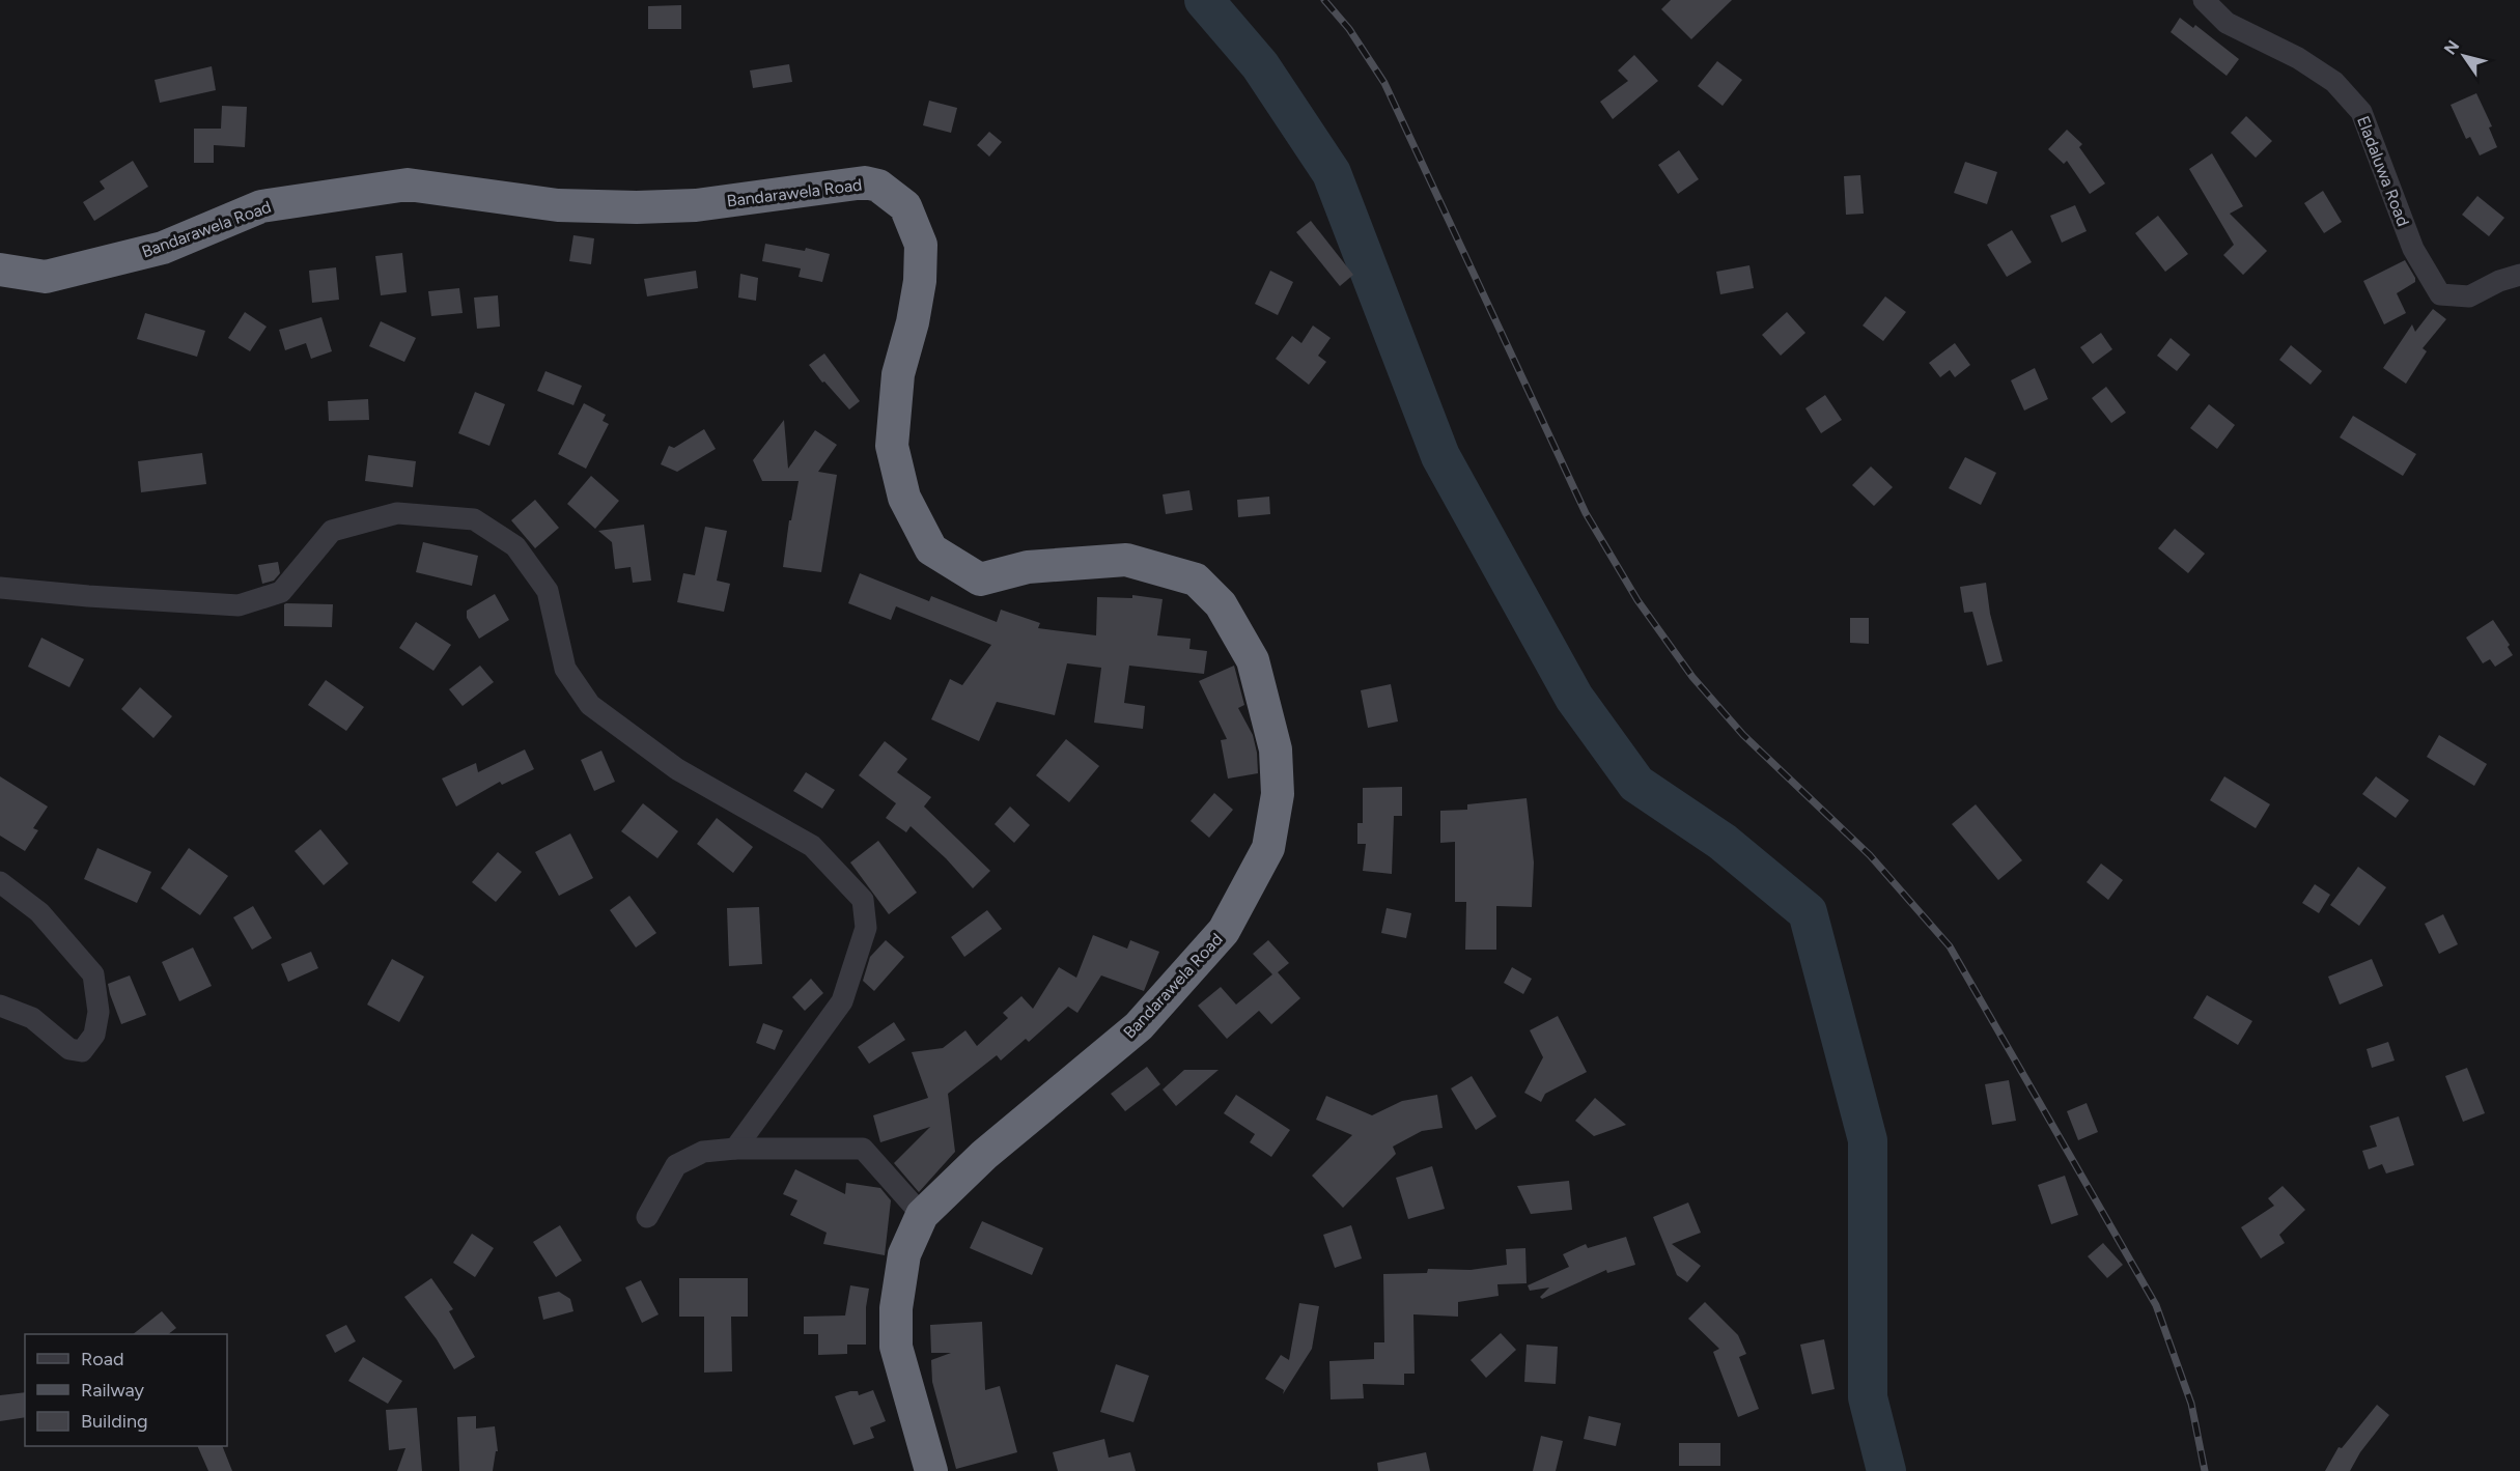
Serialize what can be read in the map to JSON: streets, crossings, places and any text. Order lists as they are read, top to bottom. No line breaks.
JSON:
{"streets":{"highway":["Bandarawela Road"],"street":["Eladaluwa Road"]},"legend":["Road","Railway","Building"],"north":"top left"}
